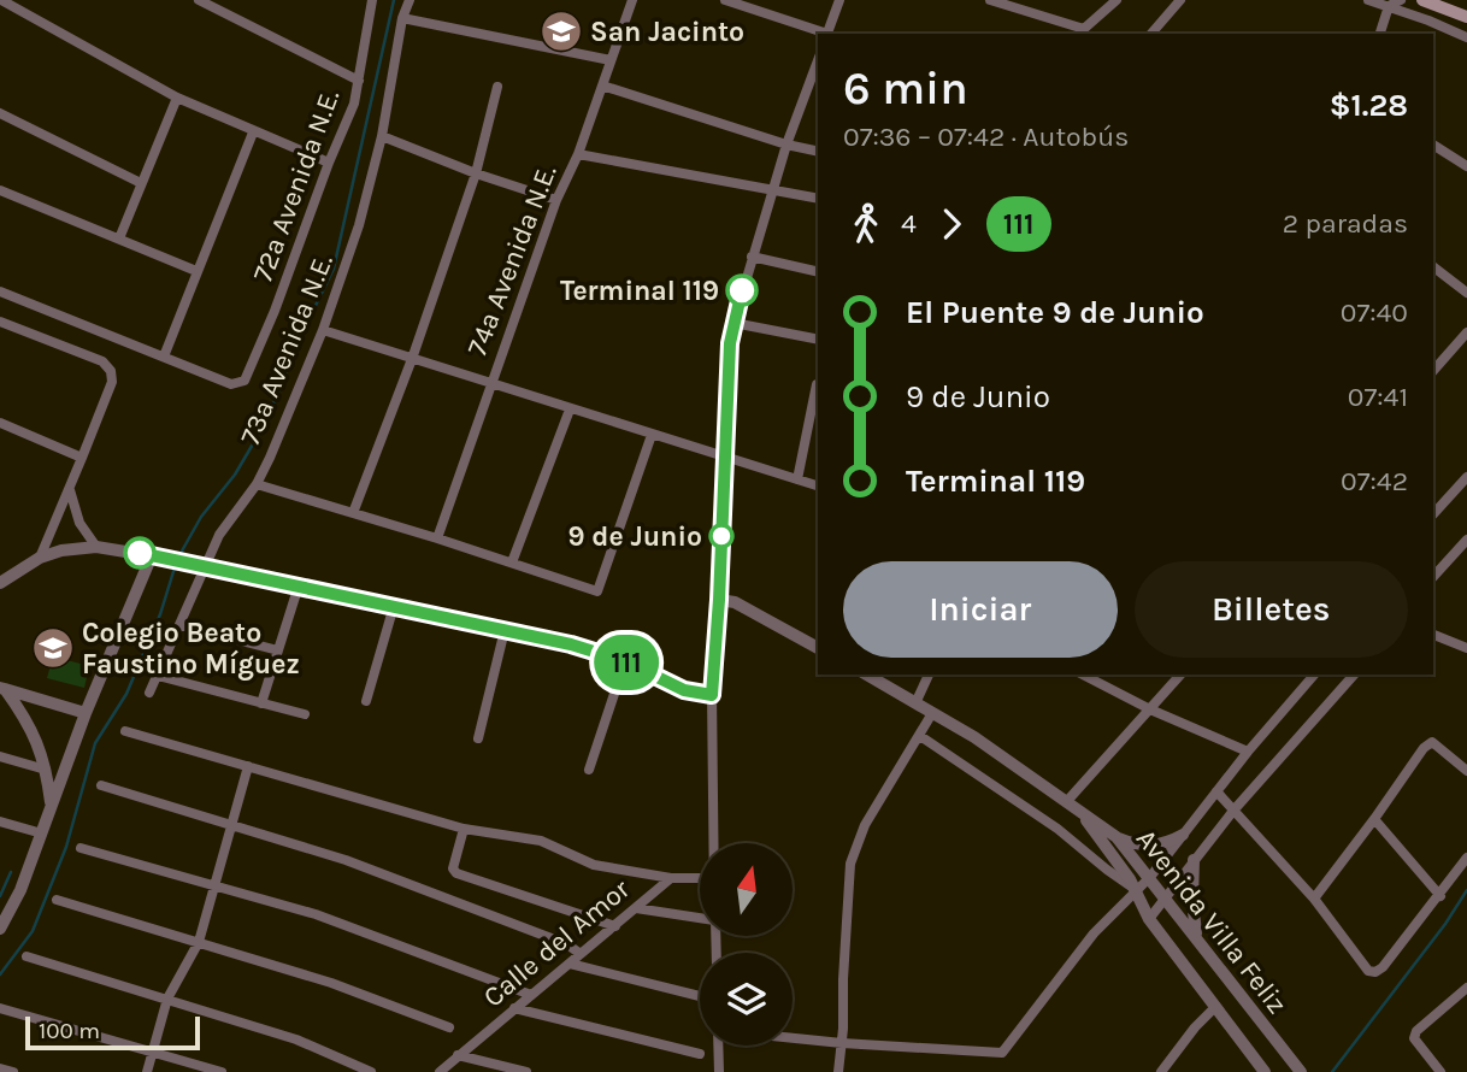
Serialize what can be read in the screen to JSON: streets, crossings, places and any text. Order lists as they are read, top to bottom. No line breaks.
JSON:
{"streets":{"street":["72a Avenida N.E.","74a Avenida N.E.","73a Avenida N.E.","Avenida Villa Feliz","Calle del Amor"]},"places":{"school or university":["San Jacinto","Colegio Beato Faustino Míguez"],"other":["Terminal 119","9 de Junio"]},"lines":["bus line 111"],"scale_bar":"100 m","north":"top","page":{"on_map":"111","heading":["6 min","07:36 – 07:42 · Autobús","$1.28"],"legs":["4","111","2 paradas"],"list":[{"name":"El Puente 9 de Junio","value":"07:40"},{"name":"9 de Junio","value":"07:41"},{"name":"Terminal 119","value":"07:42"}],"buttons":["Iniciar","Billetes"],"scale":"100 m"}}
